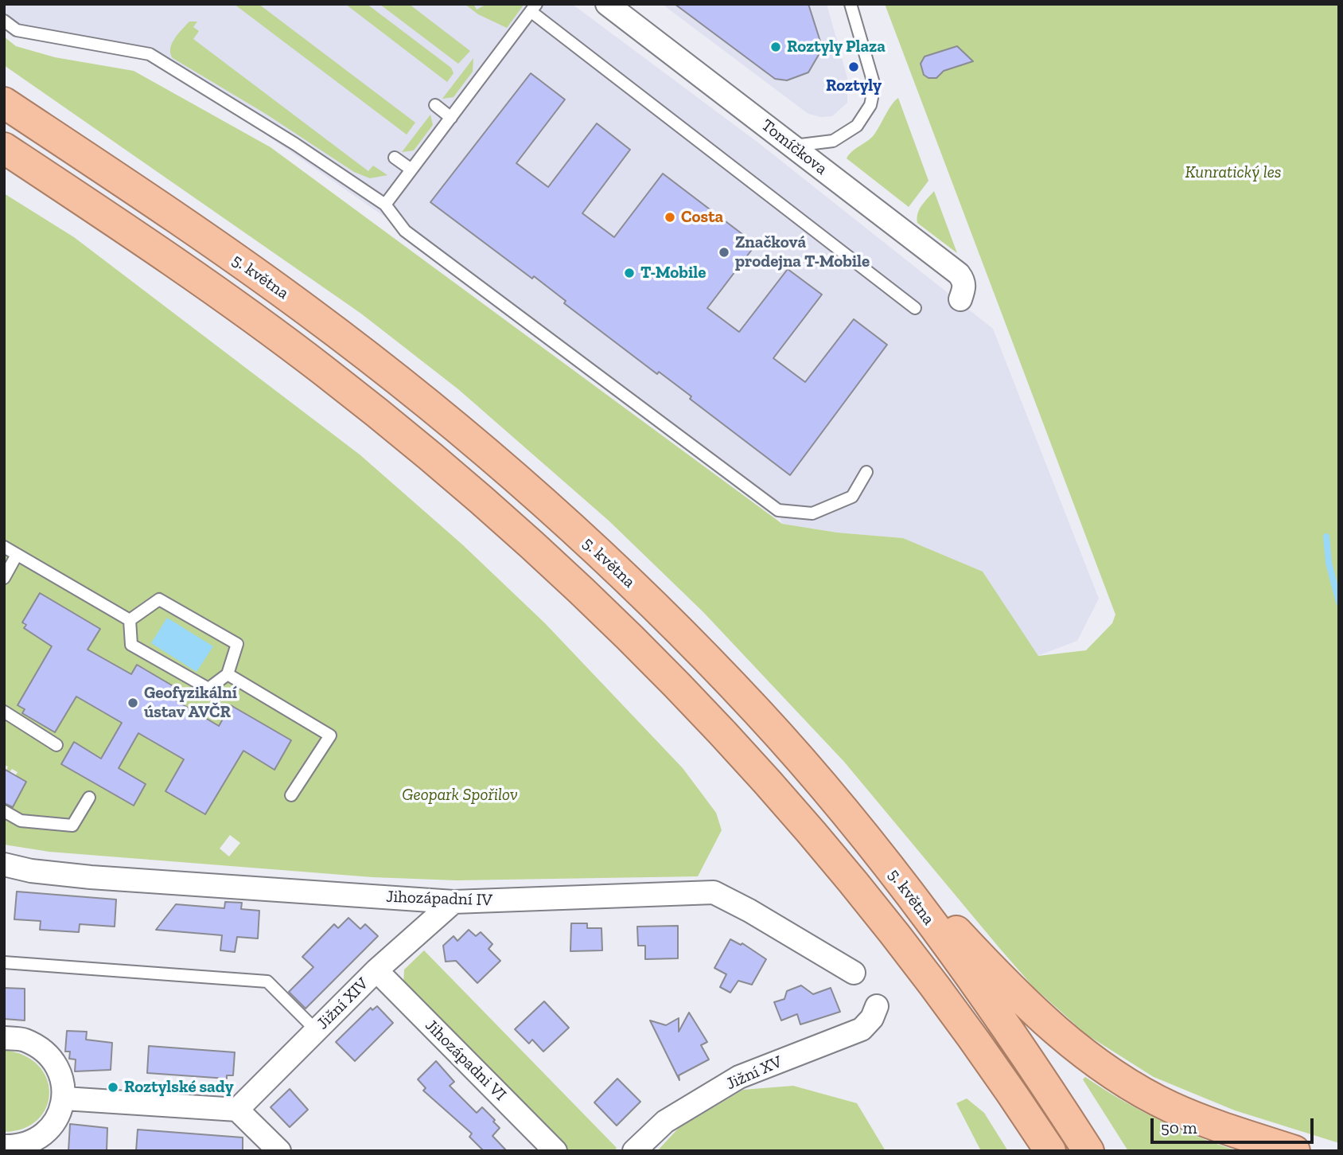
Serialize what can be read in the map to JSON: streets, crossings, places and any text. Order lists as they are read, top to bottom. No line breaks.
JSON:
{"streets":{"highway":["5. května"],"street":["Tomíčkova","Jihozápadní IV","Jižní XIV","Jihozápadni VI","Jižní XV"]},"crossings":[["Jihozápadní IV","Jižní XIV"],["Jižní XIV","Jihozápadni VI"]],"parks":["Kunratický les","Geopark Spořilov"],"places":["Roztyly Plaza","Roztyly","Costa","Značková prodejna T-Mobile","T-Mobile","Geofyzikální ústav AVČR","Roztylské sady"],"scale_bar":"50 m"}
